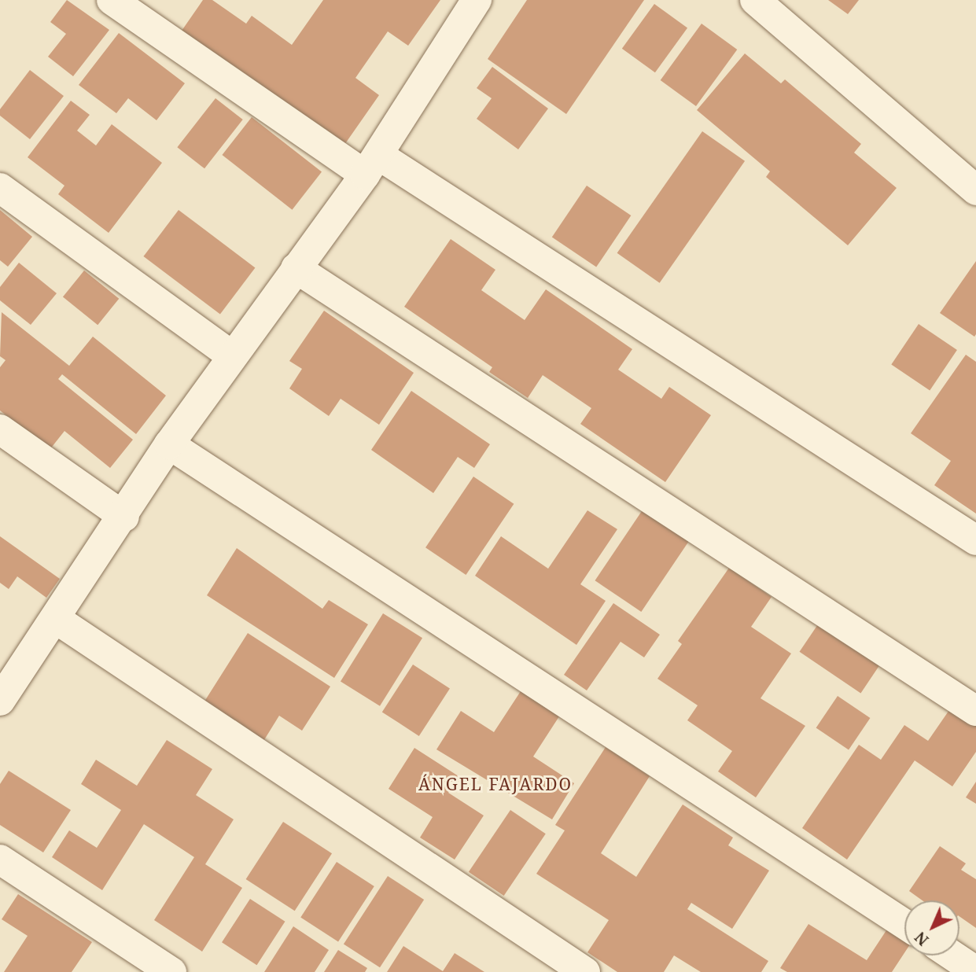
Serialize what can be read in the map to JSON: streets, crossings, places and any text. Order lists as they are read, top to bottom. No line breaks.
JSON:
{"districts":["ÁNGEL FAJARDO"],"north":"bottom left"}
